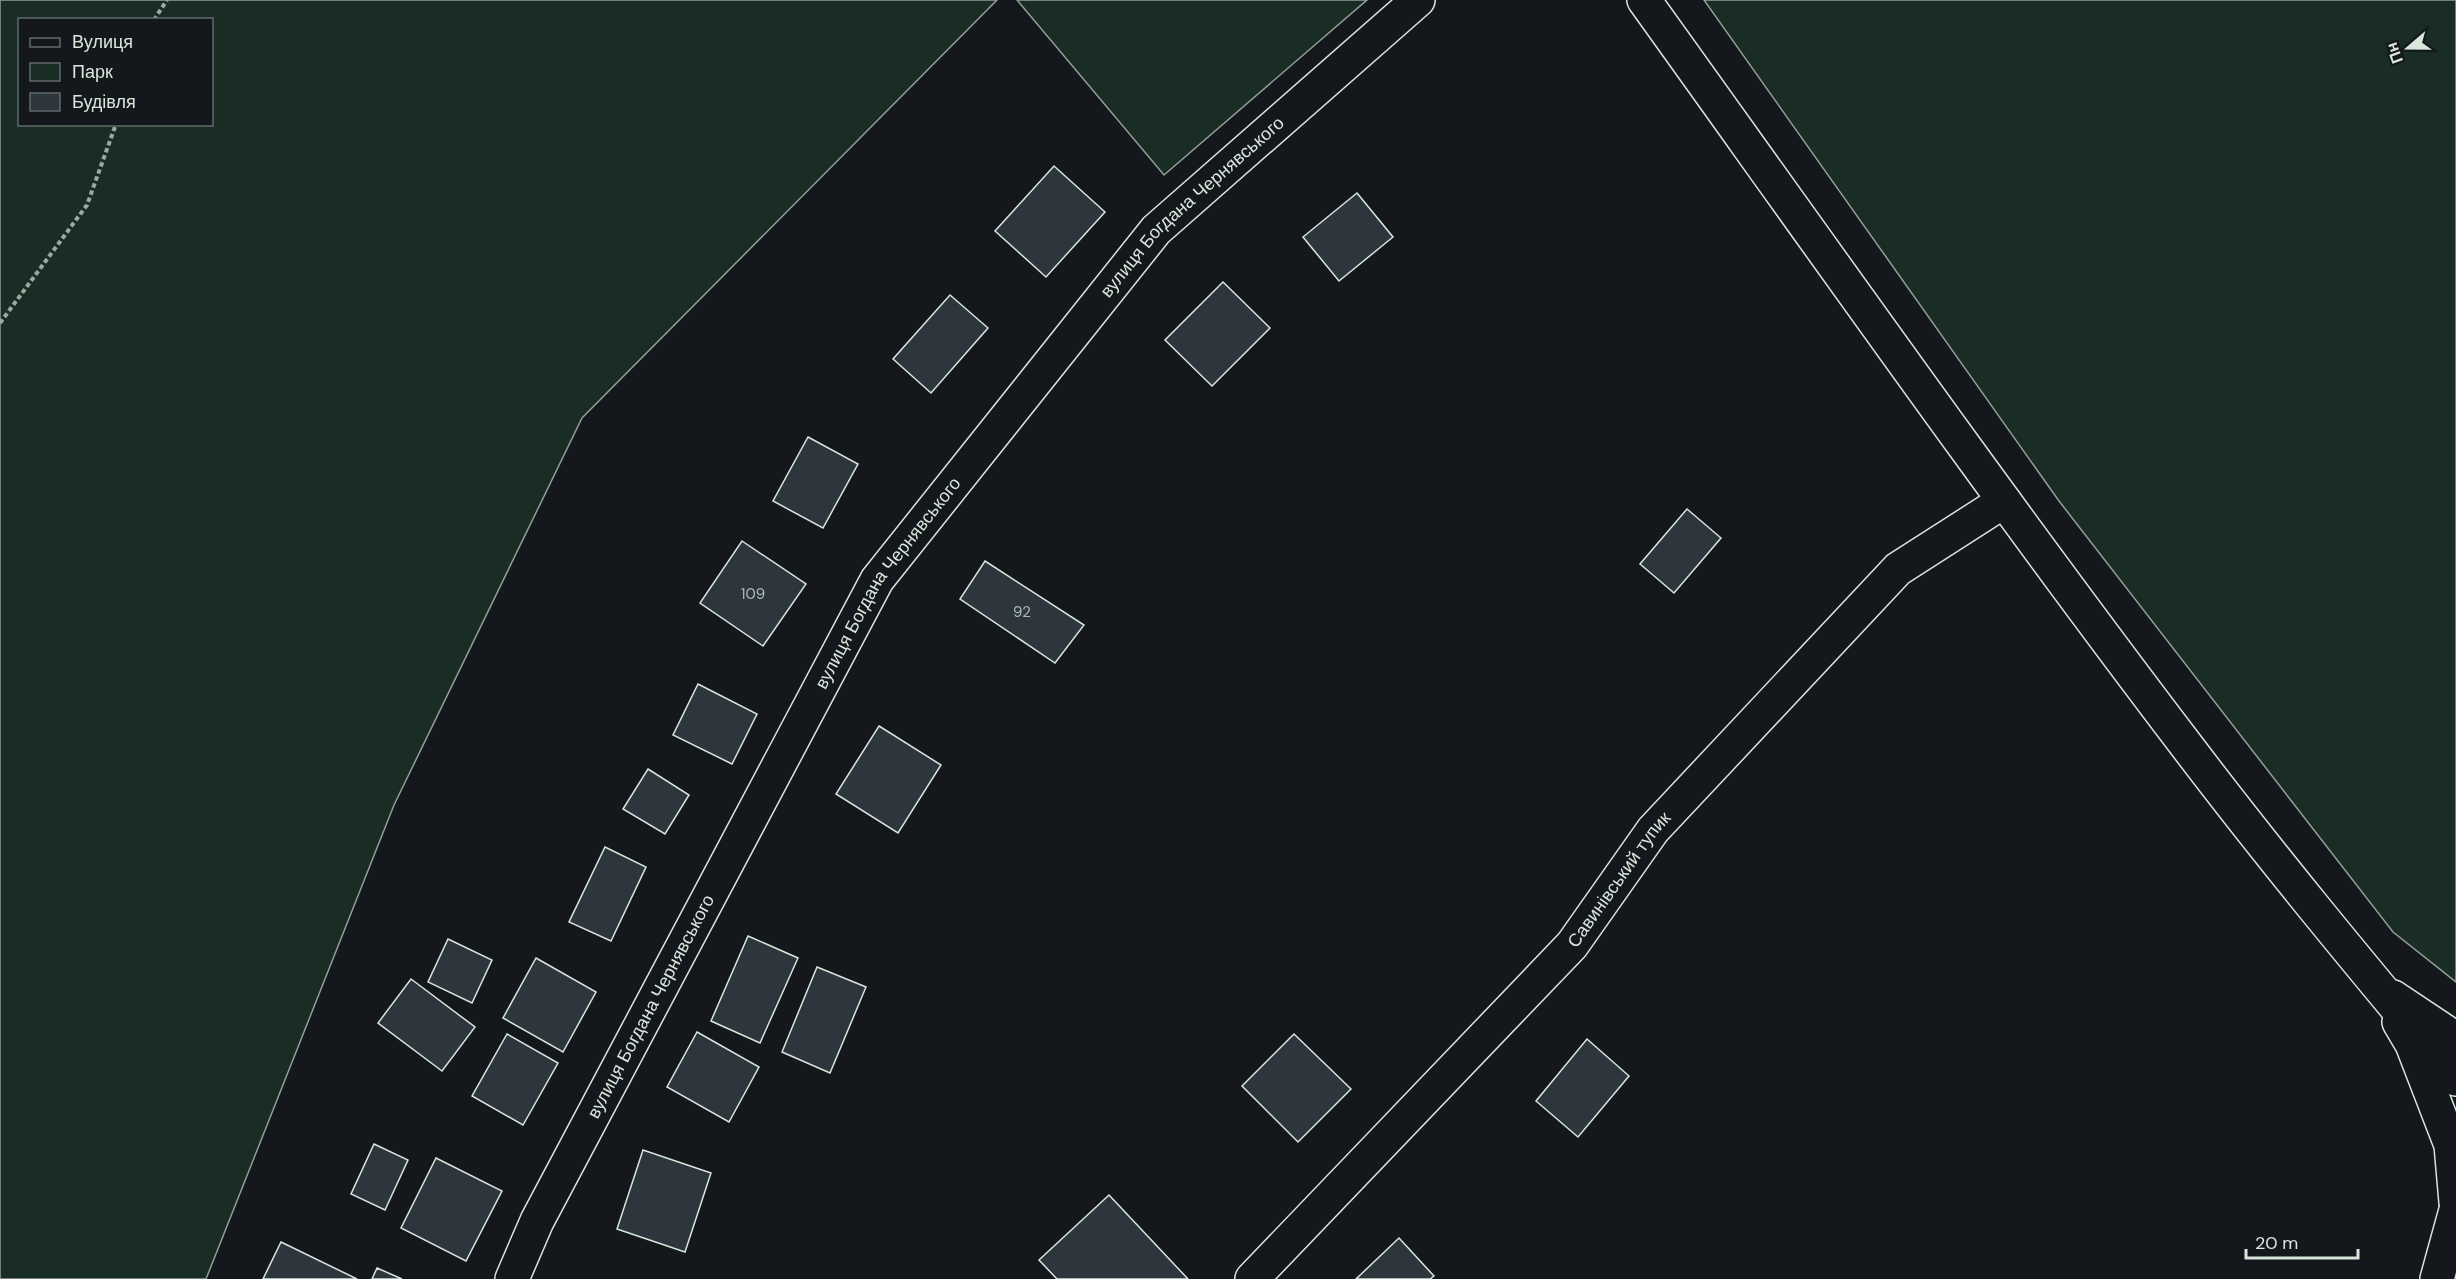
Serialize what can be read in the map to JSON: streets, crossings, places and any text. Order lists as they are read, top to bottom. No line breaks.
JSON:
{"streets":{"street":["вулиця Богдана Чернявського","Савинівський тупик"]},"house_numbers":["109","92"],"legend":["Вулиця","Парк","Будівля"],"scale_bar":"20 m","north":"left"}
